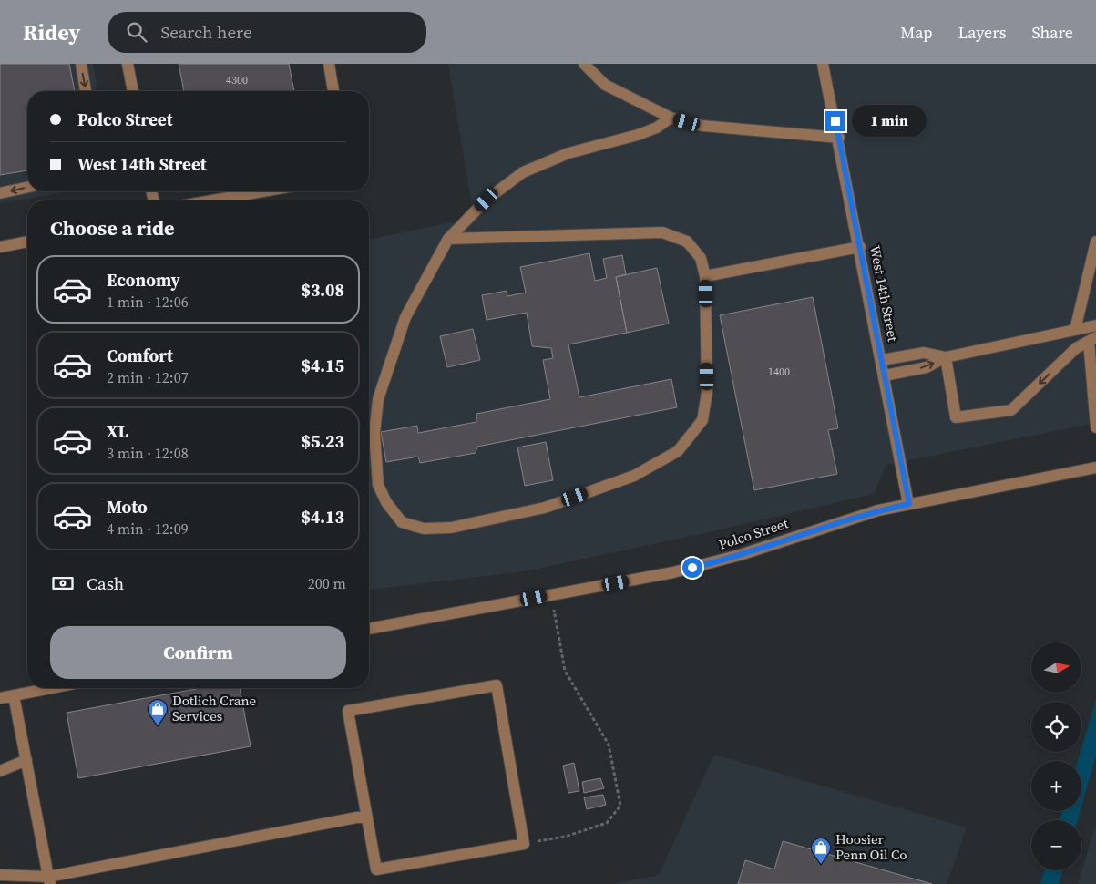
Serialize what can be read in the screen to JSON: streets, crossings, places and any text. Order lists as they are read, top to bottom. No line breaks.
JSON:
{"streets":{"street":["West 14th Street","Polco Street"]},"crossings":[["West 14th Street","Polco Street"]],"places":{"shop":["Dotlich Crane Services","Hoosier Penn Oil Co"]},"house_numbers":["4300","1400"],"north":"right","page":{"header":"Ridey","search":"Search here","nav":["Map","Layers","Share"],"banner":["Polco Street","West 14th Street"],"bubble":"1 min","heading":"Choose a ride","list":[{"name":"Economy","note":"1 min · 12:06","value":"$3.08"},{"name":"Comfort","note":"2 min · 12:07","value":"$4.15"},{"name":"XL","note":"3 min · 12:08","value":"$5.23"},{"name":"Moto","note":"4 min · 12:09","value":"$4.13"}],"pay":["Cash","200 m"],"buttons":"Confirm","map_buttons":["+","−"]}}
